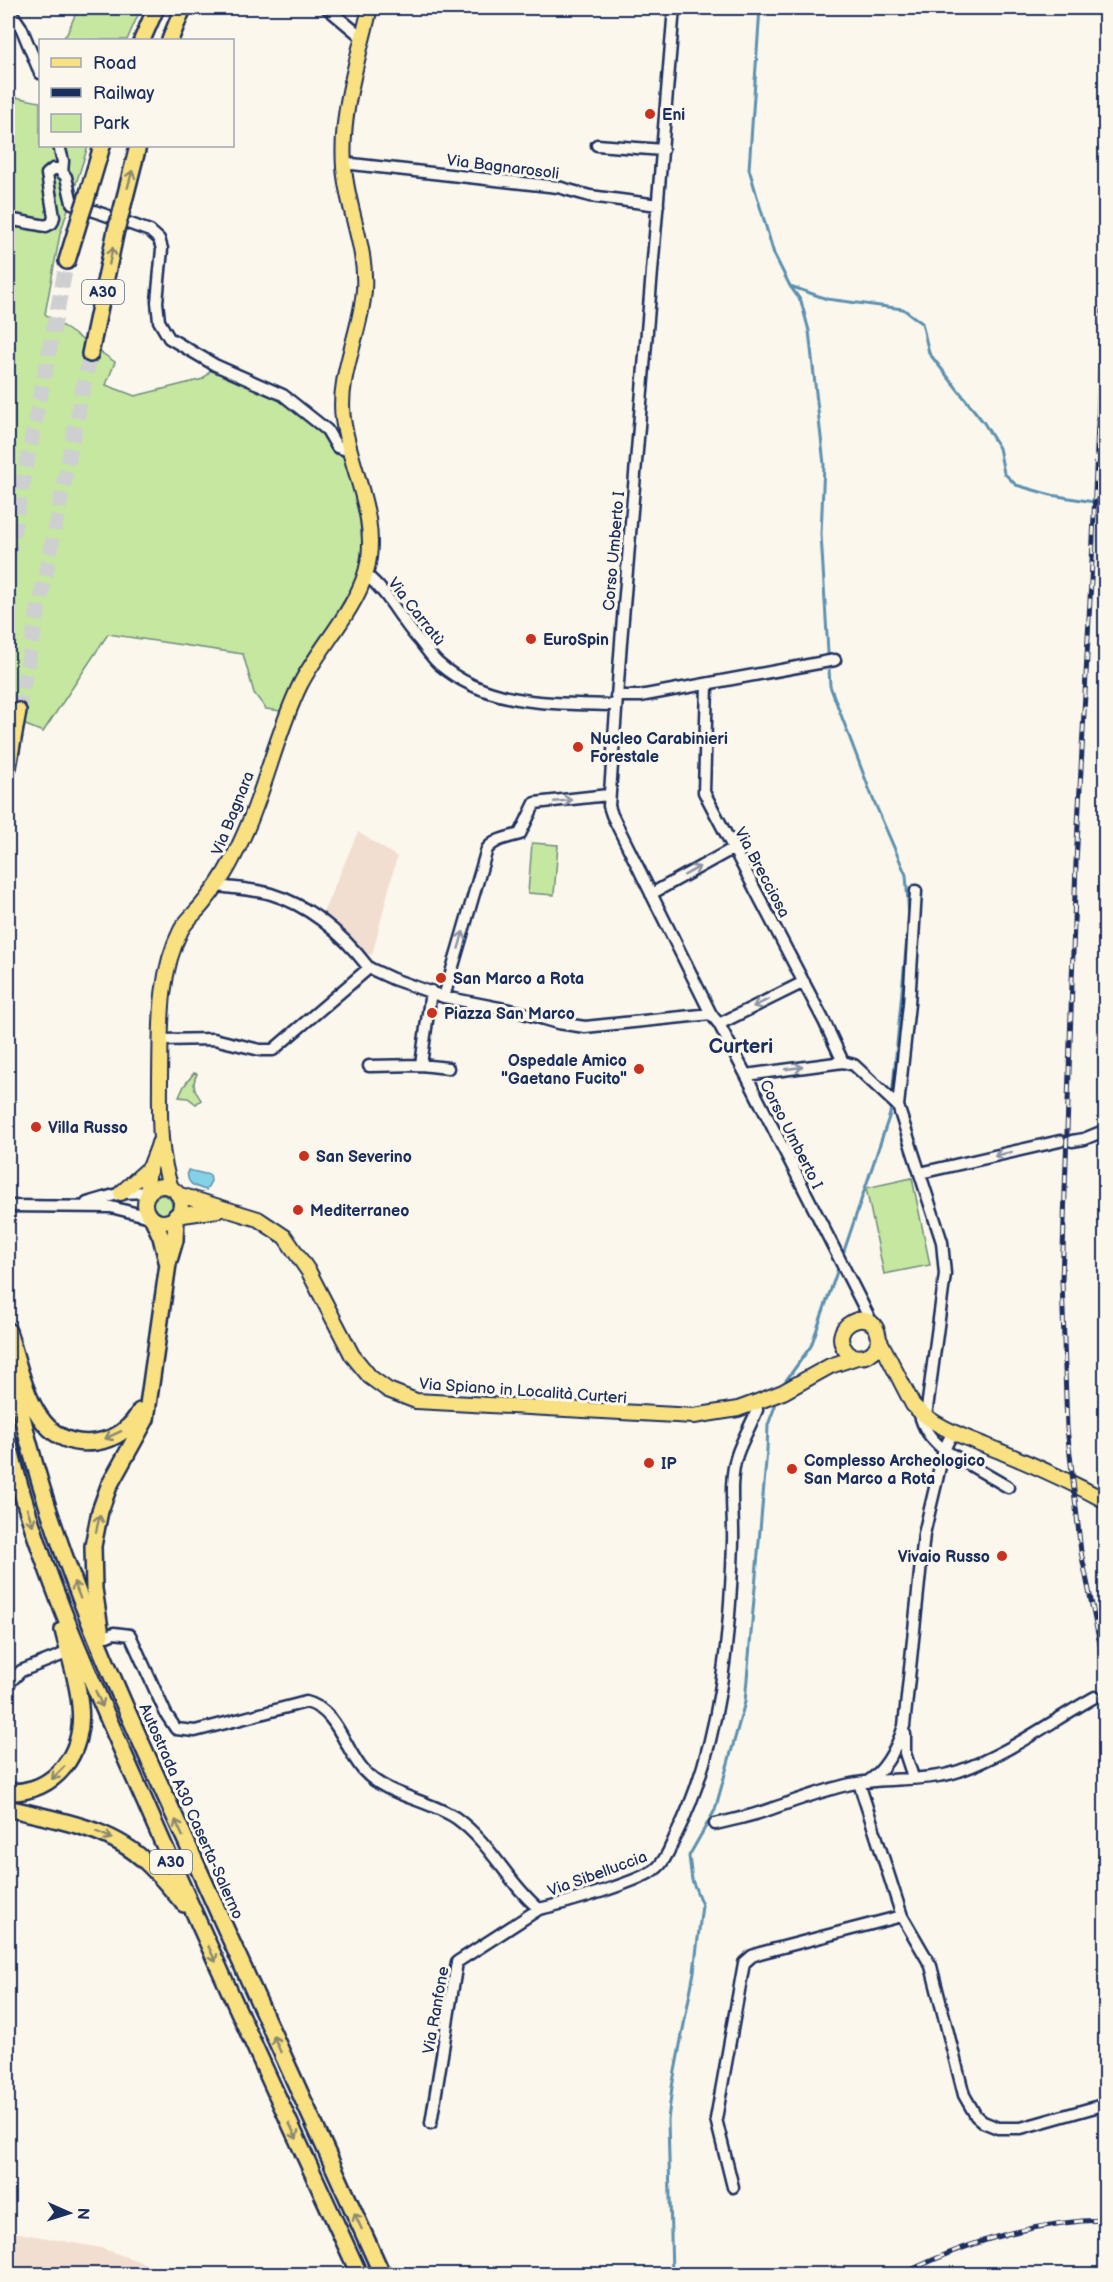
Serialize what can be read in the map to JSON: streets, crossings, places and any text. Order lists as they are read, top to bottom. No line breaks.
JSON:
{"streets":{"highway":["A30","Autostrada A30 Caserta-Salerno"],"main road":["Via Bagnara","Via Spiano in Località Curteri"],"street":["Via Bagnarosoli","Corso Umberto I","Via Carratù","Via Brecciosa","Via Sibelluccia","Via Ranfone"]},"crossings":[["Via Bagnarosoli","Corso Umberto I"],["Corso Umberto I","Via Carratù"],["Corso Umberto I","Via Spiano in Località Curteri"],["Via Carratù","Via Bagnara"],["Via Carratù","Via Brecciosa"],["Via Bagnara","Via Spiano in Località Curteri"],["Via Spiano in Località Curteri","Via Sibelluccia"],["Via Sibelluccia","Via Ranfone"]],"districts":["Curteri"],"places":["Eni","EuroSpin","Nucleo Carabinieri Forestale","San Marco a Rota","Piazza San Marco","Ospedale Amico \"Gaetano Fucito\"","Villa Russo","San Severino","Mediterraneo","IP","Complesso Archeologico San Marco a Rota","Vivaio Russo"],"legend":["Road","Railway","Park"],"north":"right"}
